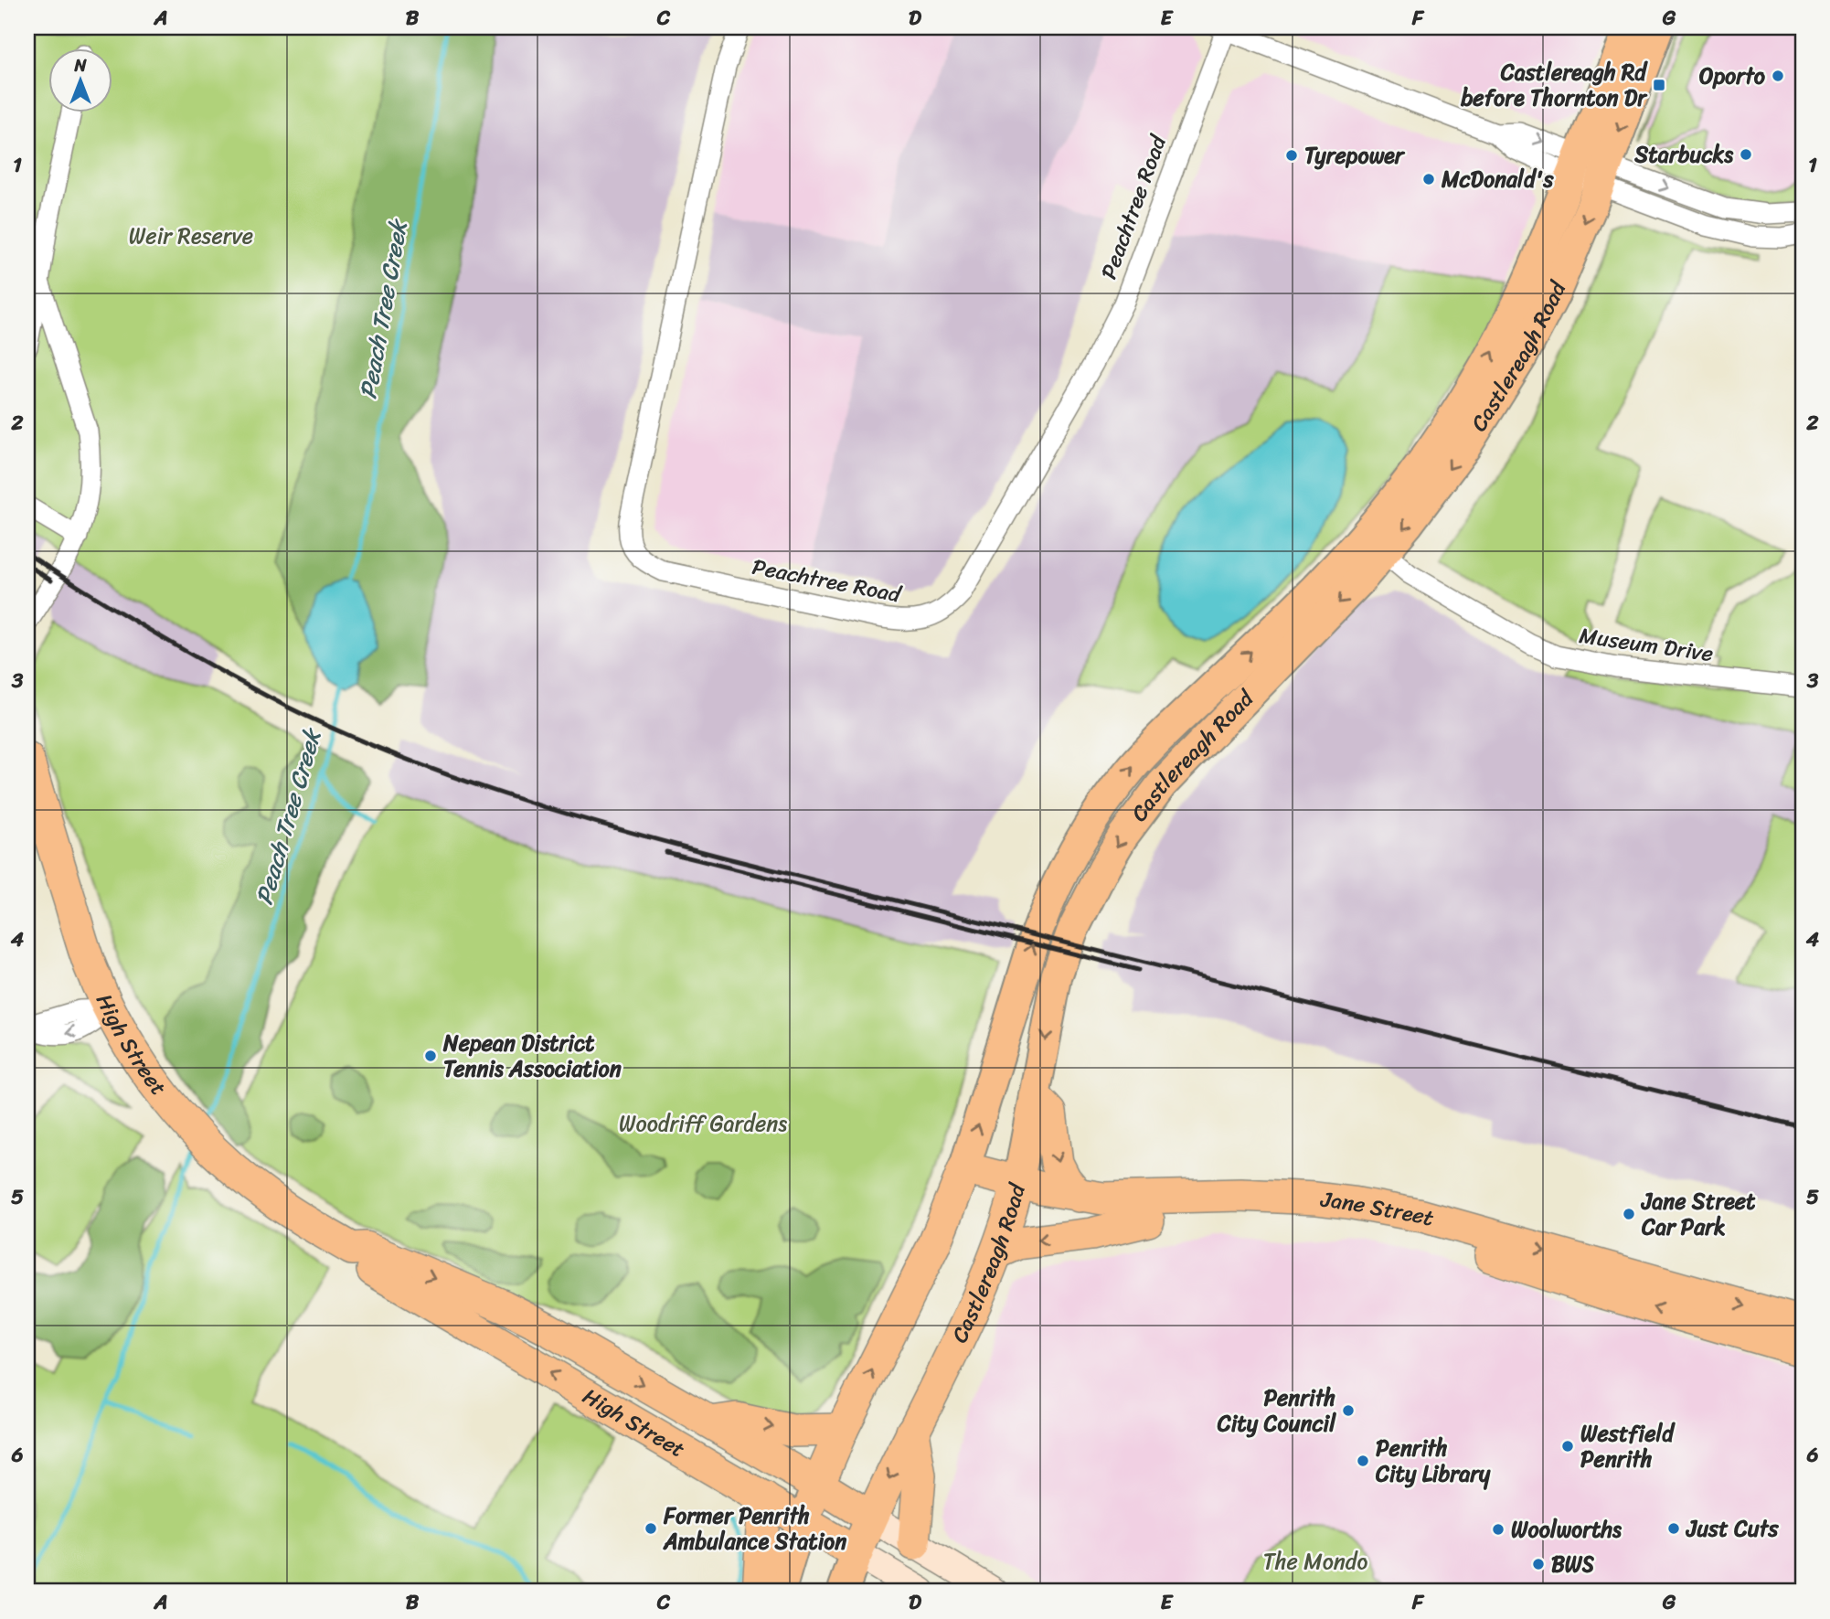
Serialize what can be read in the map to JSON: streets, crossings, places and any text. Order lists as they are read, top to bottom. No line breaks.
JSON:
{"streets":{"highway":["Castlereagh Road","High Street","Jane Street"],"street":["Peachtree Road","Museum Drive"]},"crossings":[["Peachtree Road","Castlereagh Road"],["Castlereagh Road","Museum Drive"],["Castlereagh Road","High Street"],["Castlereagh Road","Jane Street"]],"water":["Peach Tree Creek"],"parks":["Weir Reserve","Woodriff Gardens","The Mondo"],"places":{"other":["Oporto","Starbucks","Tyrepower","McDonald's","Nepean District Tennis Association","Jane Street Car Park","Penrith City Council","Westfield Penrith","Penrith City Library","Former Penrith Ambulance Station","Just Cuts","Woolworths","BWS"],"transit":["Castlereagh Rd before Thornton Dr"]},"north":"top","grid":{"columns":["A","B","C","D","E","F","G"],"rows":["1","2","3","4","5","6"]}}
